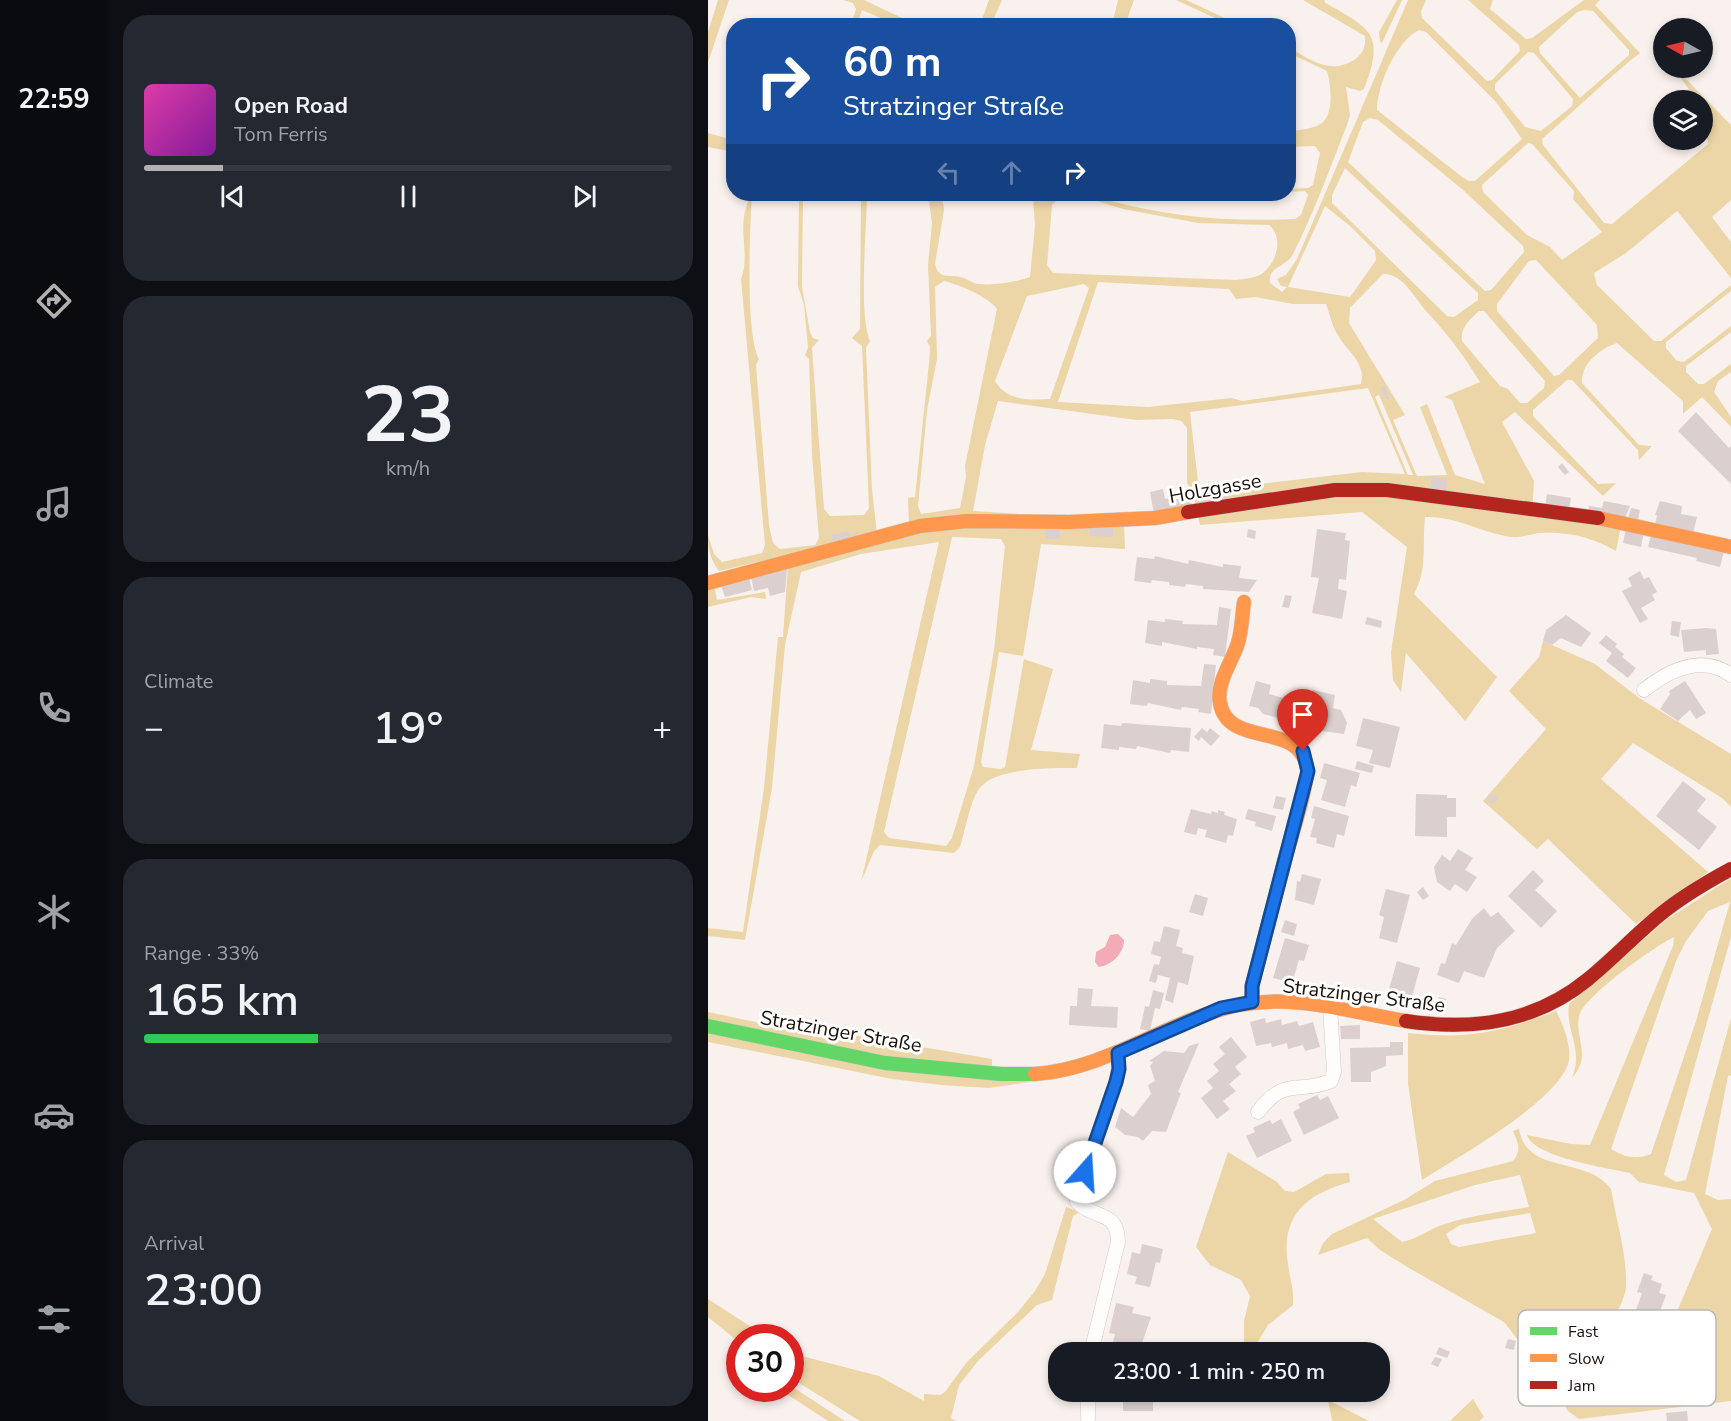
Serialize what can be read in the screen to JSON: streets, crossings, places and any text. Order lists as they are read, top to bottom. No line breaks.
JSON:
{"streets":{"street":["Holzgasse","Stratzinger Straße"]},"legend":["Fast","Slow","Jam"],"north":"left","page":{"tabs":"22:59","turn":["60 m","Stratzinger Straße"],"song":["Open Road","Tom Ferris"],"tile":[["23","km/h"],"Climate",["Range · 33%","165 km"],["Arrival","23:00"]],"heat":["−","19°","+"],"limit":"30","trip":"23:00 · 1 min · 250 m"}}
